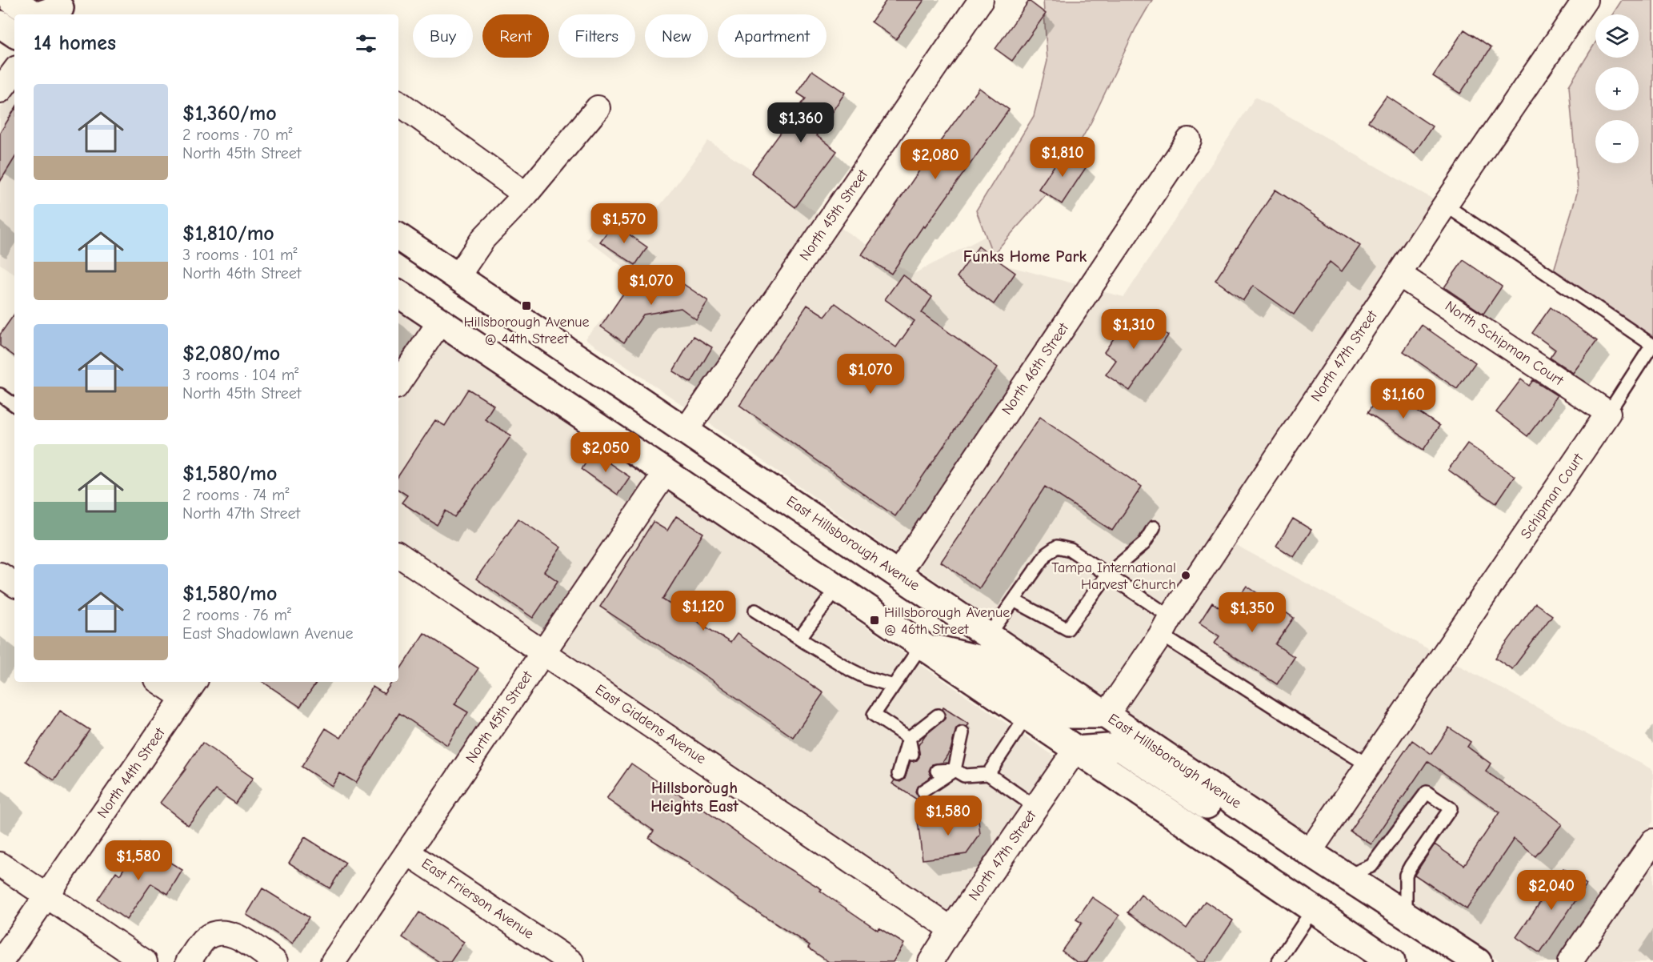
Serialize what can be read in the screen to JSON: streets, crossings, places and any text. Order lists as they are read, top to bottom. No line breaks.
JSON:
{"streets":{"main road":["East Hillsborough Avenue"],"street":["North 45th Street","North Schipman Court","North 47th Street","North 46th Street","Schipman Court","East Giddens Avenue","North 44th Street","East Frierson Avenue"]},"crossings":[["North 45th Street","East Hillsborough Avenue"],["North 45th Street","East Giddens Avenue"],["North 45th Street","East Frierson Avenue"],["North Schipman Court","North 47th Street"],["North Schipman Court","Schipman Court"],["North 47th Street","Schipman Court"],["North 47th Street","East Hillsborough Avenue"],["North 47th Street","East Giddens Avenue"],["North 46th Street","East Hillsborough Avenue"],["Schipman Court","East Hillsborough Avenue"]],"districts":["Funks Home Park","Hillsborough Heights East"],"places":{"transit":["Hillsborough Avenue @ 44th Street","Hillsborough Avenue @ 46th Street"],"other":["Tampa International Harvest Church"]},"page":{"map_buttons":["+","−"],"chip":["Buy","Rent","Filters","New","Apartment"],"heading":"14 homes","list":[{"name":"$1,360/mo","note":"2 rooms · 70 m² · North 45th Street"},{"name":"$1,810/mo","note":"3 rooms · 101 m² · North 46th Street"},{"name":"$2,080/mo","note":"3 rooms · 104 m² · North 45th Street"},{"name":"$1,580/mo","note":"2 rooms · 74 m² · North 47th Street"},{"name":"$1,580/mo","note":"2 rooms · 76 m² · East Shadowlawn Avenue"}],"price":["$1,360","$1,810","$2,080","$1,570","$1,070","$1,310","$1,070","$1,160","$2,050","$1,120","$1,350","$1,580","$1,580","$2,040"]}}
